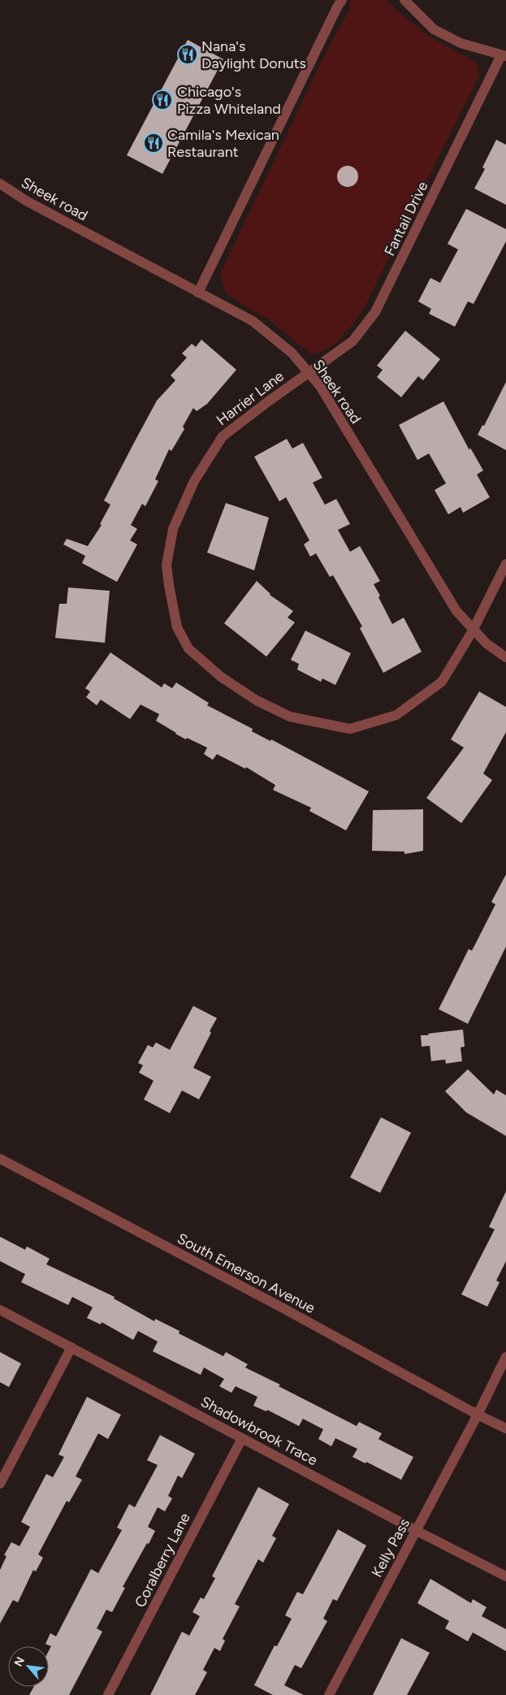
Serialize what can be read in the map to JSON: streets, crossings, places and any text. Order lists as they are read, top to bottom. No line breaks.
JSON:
{"streets":{"street":["Sheek road","Fantail Drive","Harrier Lane","South Emerson Avenue","Shadowbrook Trace","Kelly Pass","Coralberry Lane"]},"crossings":[["Sheek road","Fantail Drive"],["Sheek road","Harrier Lane"],["Fantail Drive","Harrier Lane"],["South Emerson Avenue","Kelly Pass"],["Shadowbrook Trace","Kelly Pass"],["Shadowbrook Trace","Coralberry Lane"]],"places":{"restaurant":["Nana's Daylight Donuts","Chicago's Pizza Whiteland","Camila's Mexican Restaurant"]},"north":"top left"}
